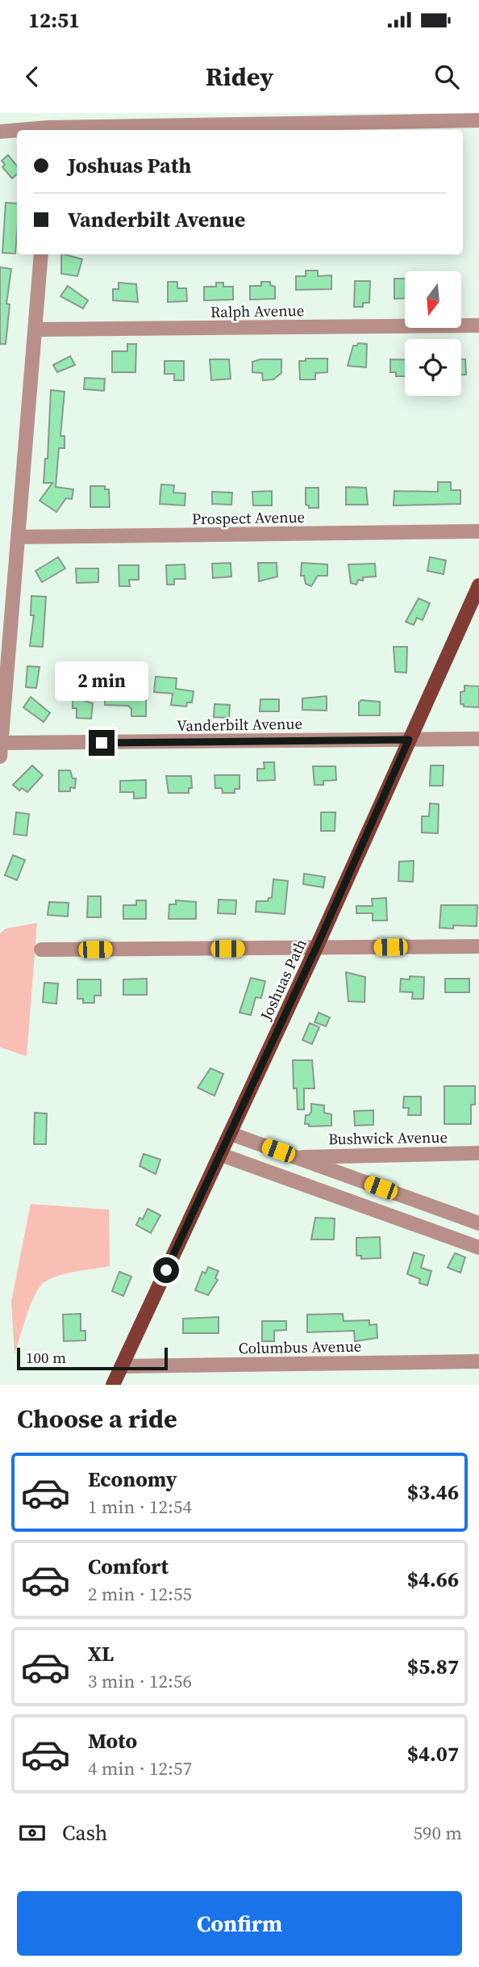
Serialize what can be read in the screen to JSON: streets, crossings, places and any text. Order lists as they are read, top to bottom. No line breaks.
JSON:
{"streets":{"main road":["Joshuas Path"],"street":["Ralph Avenue","Prospect Avenue","Vanderbilt Avenue","Bushwick Avenue","Columbus Avenue"]},"crossings":[["Vanderbilt Avenue","Joshuas Path"],["Joshuas Path","Columbus Avenue"]],"scale_bar":"100 m","north":"bottom","page":{"status":"12:51","header":"Ridey","banner":["Joshuas Path","Vanderbilt Avenue"],"bubble":"2 min","scale":"100 m","heading":"Choose a ride","list":[{"name":"Economy","note":"1 min · 12:54","value":"$3.46"},{"name":"Comfort","note":"2 min · 12:55","value":"$4.66"},{"name":"XL","note":"3 min · 12:56","value":"$5.87"},{"name":"Moto","note":"4 min · 12:57","value":"$4.07"}],"pay":["Cash","590 m"],"buttons":"Confirm"}}
